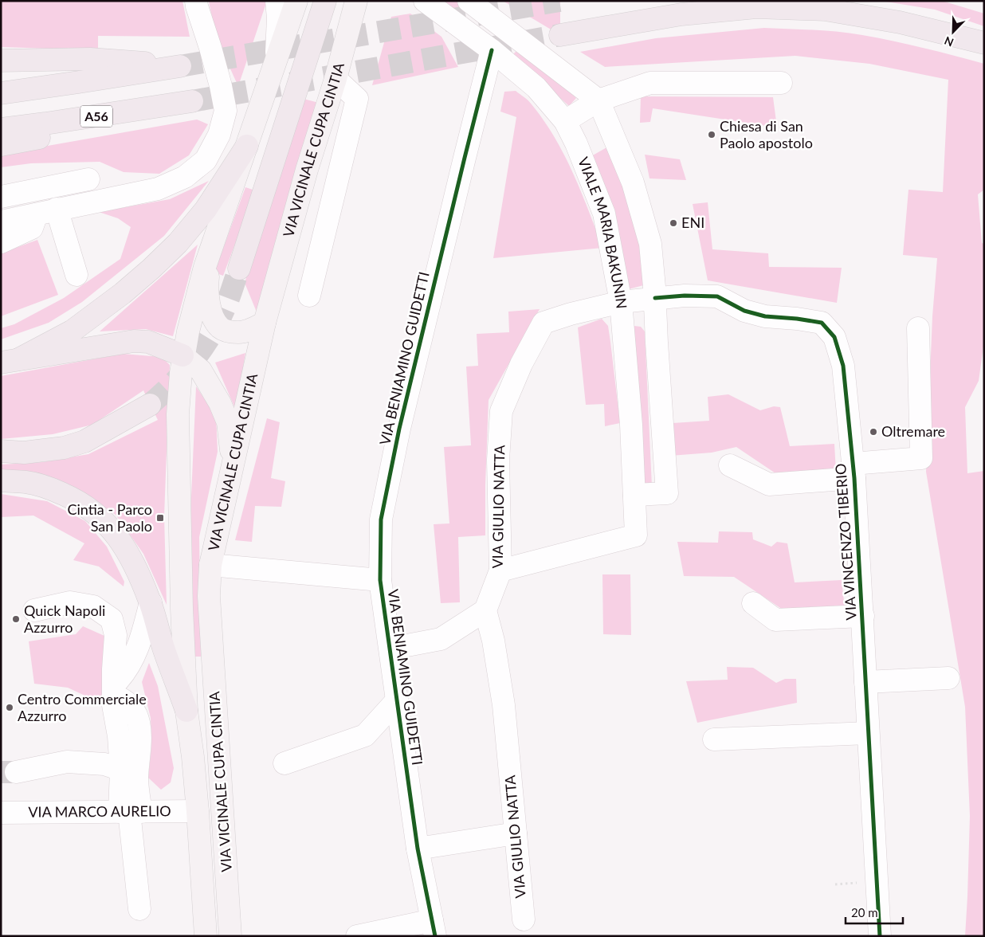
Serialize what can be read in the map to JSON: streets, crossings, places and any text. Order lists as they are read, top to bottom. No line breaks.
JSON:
{"streets":{"highway":["A56"],"main road":["VIA VICINALE CUPA CINTIA"],"street":["VIALE MARIA BAKUNIN","VIA BENIAMINO GUIDETTI","VIA GIULIO NATTA","VIA VINCENZO TIBERIO","VIA MARCO AURELIO"]},"crossings":[["VIA VICINALE CUPA CINTIA","VIA BENIAMINO GUIDETTI"],["VIA VICINALE CUPA CINTIA","VIA MARCO AURELIO"],["VIALE MARIA BAKUNIN","VIA BENIAMINO GUIDETTI"],["VIALE MARIA BAKUNIN","VIA GIULIO NATTA"],["VIALE MARIA BAKUNIN","VIA VINCENZO TIBERIO"],["VIA GIULIO NATTA","VIA VINCENZO TIBERIO"]],"places":{"other":["Chiesa di San Paolo apostolo","ENI","Oltremare","Quick Napoli Azzurro","Centro Commerciale Azzurro"],"transit":["Cintia - Parco San Paolo"]},"scale_bar":"20 m","north":"bottom left"}
